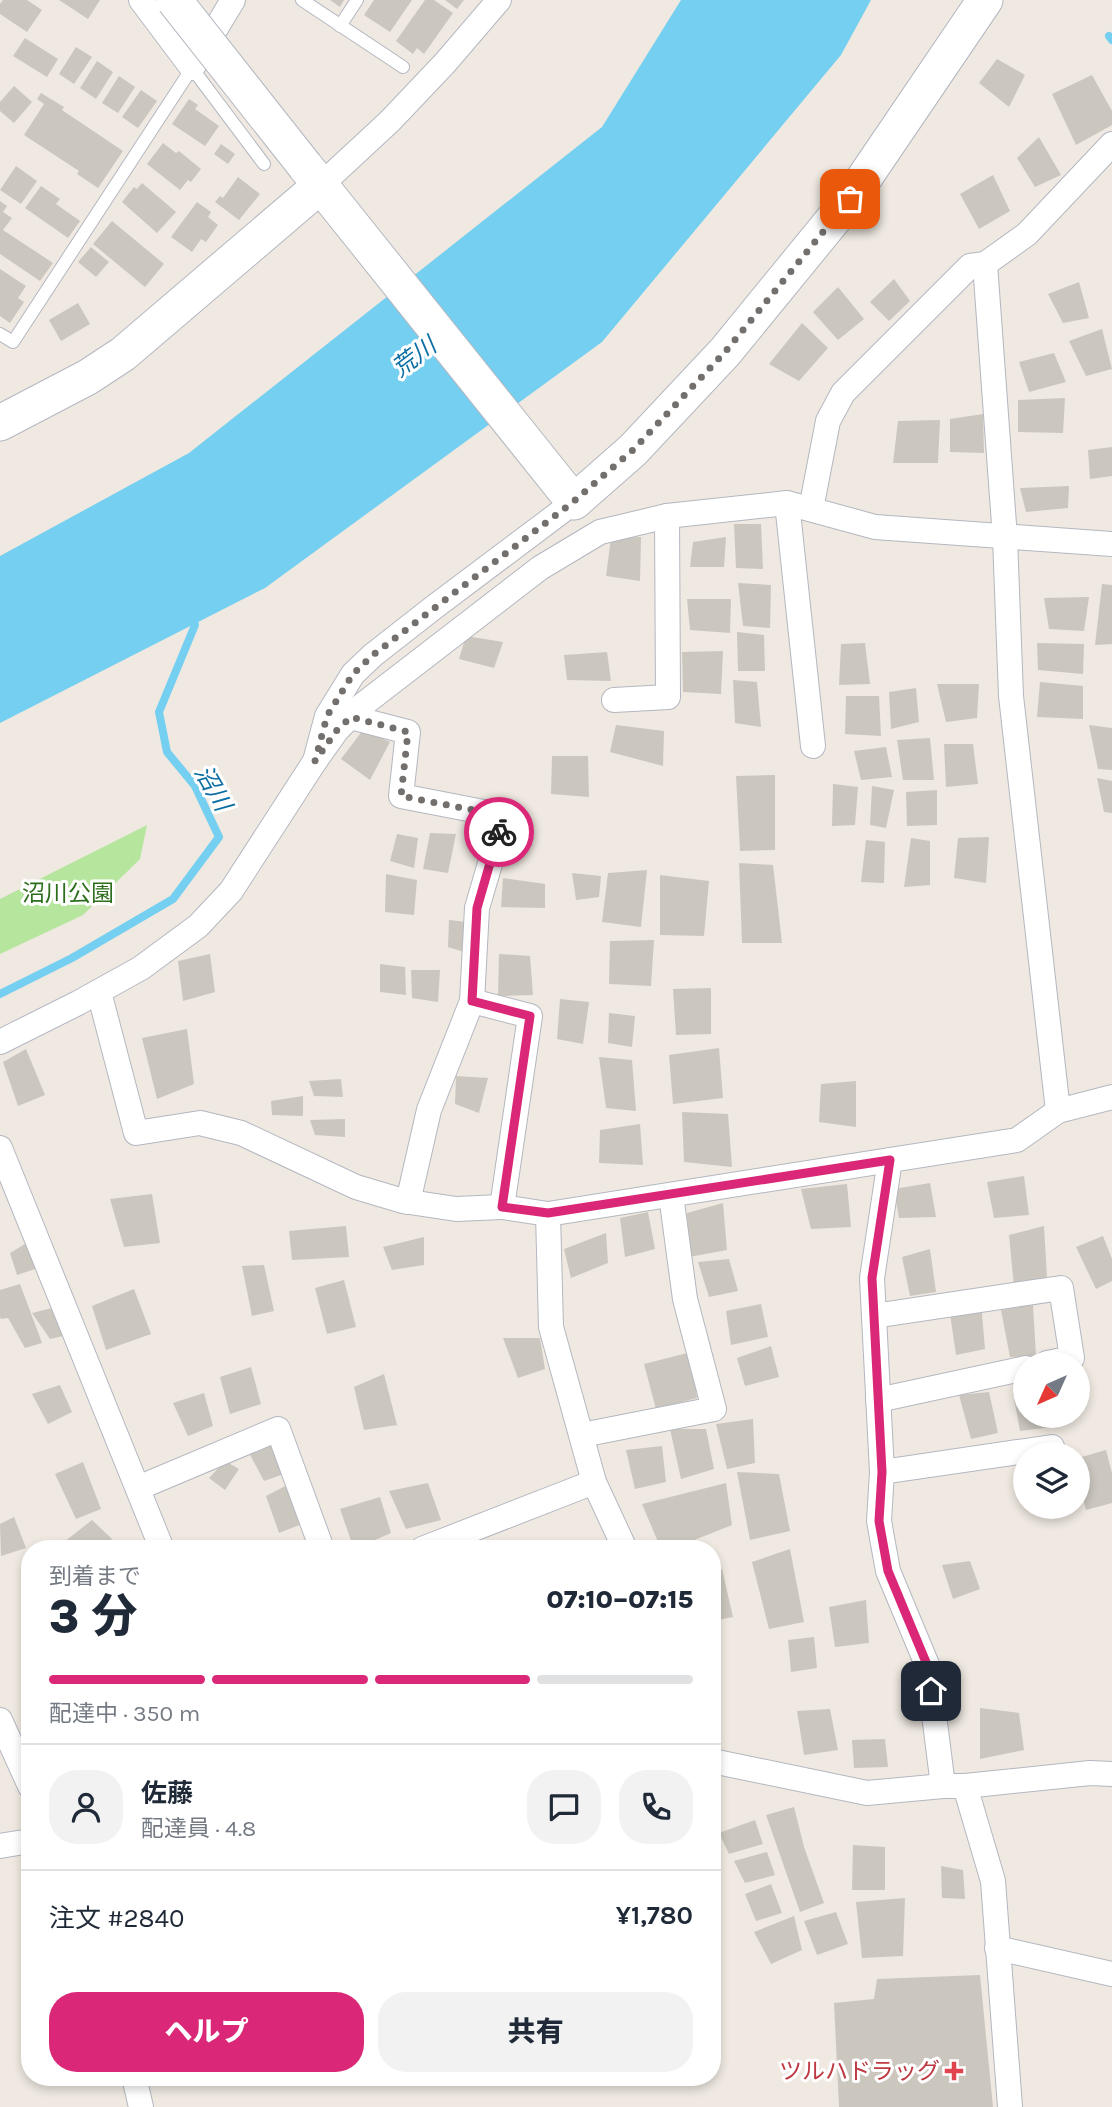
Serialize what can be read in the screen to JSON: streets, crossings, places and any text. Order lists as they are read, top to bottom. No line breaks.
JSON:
{"water":["荒川","沼川"],"parks":["沼川公園"],"places":{"health":["ツルハドラッグ"]},"north":"bottom left","page":{"heading":["3 分","到着まで","07:10–07:15"],"panel":["佐藤","配達員 · 4.8","注文 #2840","¥1,780"],"bar":"配達中 · 350 m","buttons":["ヘルプ","共有"]}}
